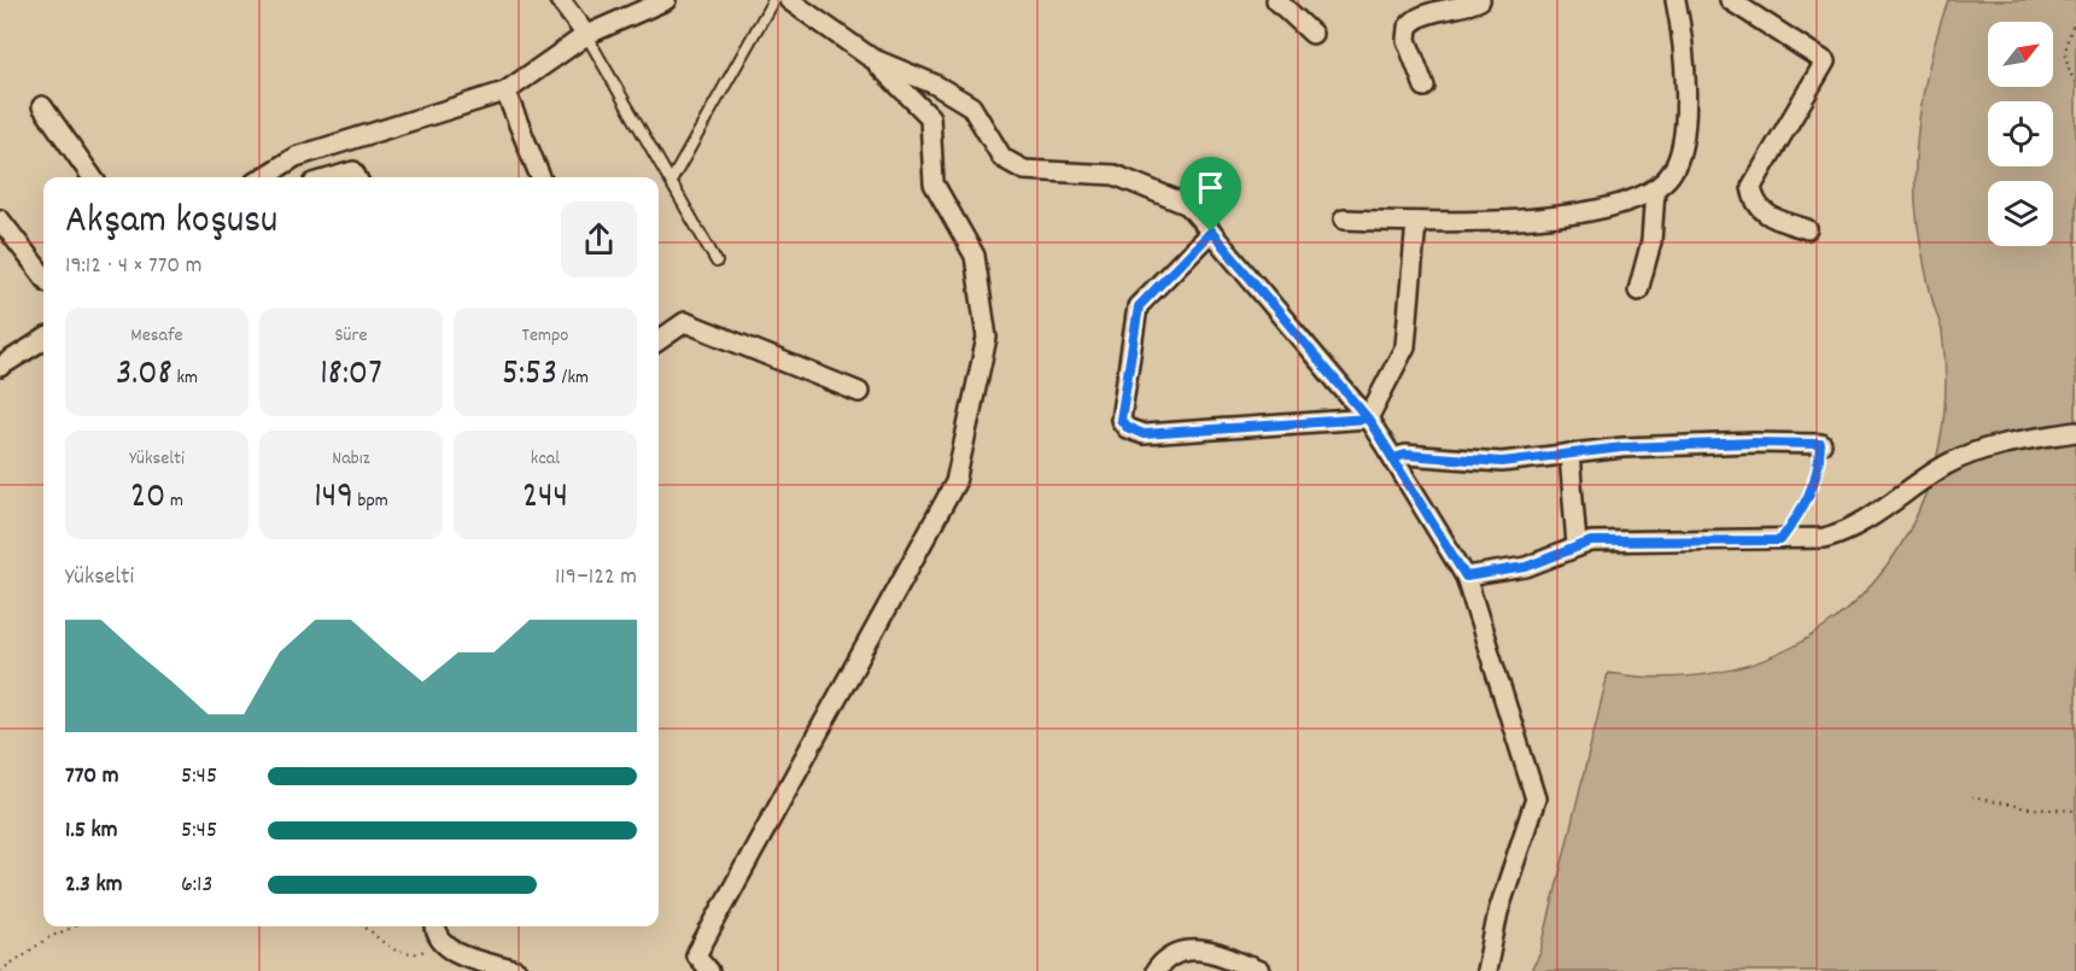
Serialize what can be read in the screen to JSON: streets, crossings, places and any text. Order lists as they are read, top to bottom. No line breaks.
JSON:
{"north":"top right","page":{"heading":["Akşam koşusu","19:12 · 4 × 770 m"],"stats":[["Mesafe","3.08 km"],["Süre","18:07"],["Tempo","5:53 /km"],["Yükselti","20 m"],["Nabız","149 bpm"],["kcal","244"]],"chart":["Yükselti","119–122 m"],"list":[{"name":"770 m","note":"5:45"},{"name":"1.5 km","note":"5:45"},{"name":"2.3 km","note":"6:13"}]}}
